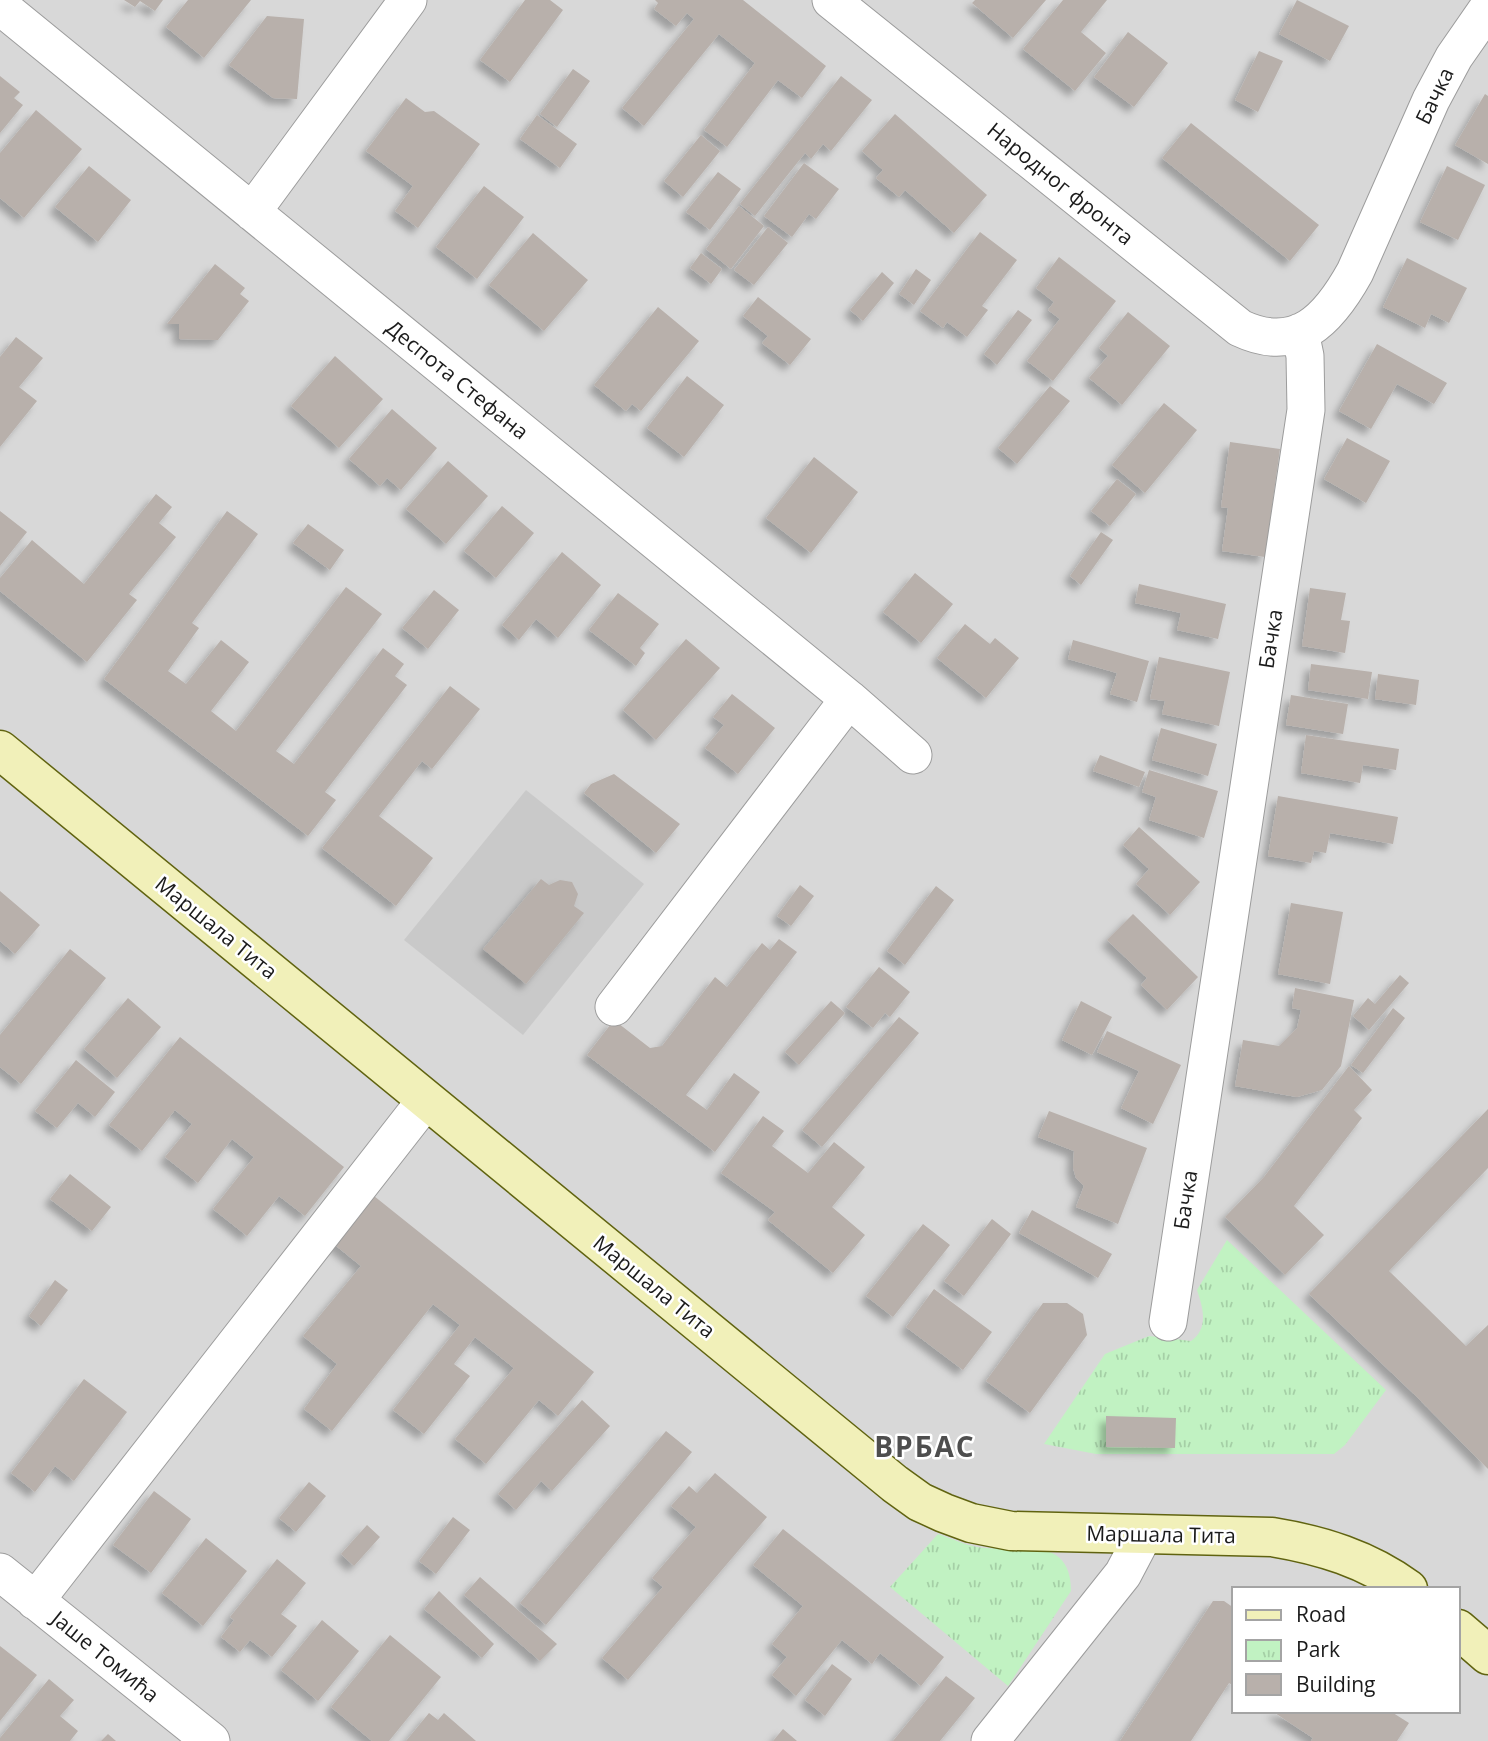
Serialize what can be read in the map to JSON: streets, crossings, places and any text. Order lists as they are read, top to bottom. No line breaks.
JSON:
{"streets":{"street":["Бачка","Народног фронта","Деспота Стефана","Маршала Тита","Јаше Томића"]},"crossings":[["Бачка","Народног фронта"]],"districts":["ВРБАС"],"legend":["Road","Park","Building"]}
